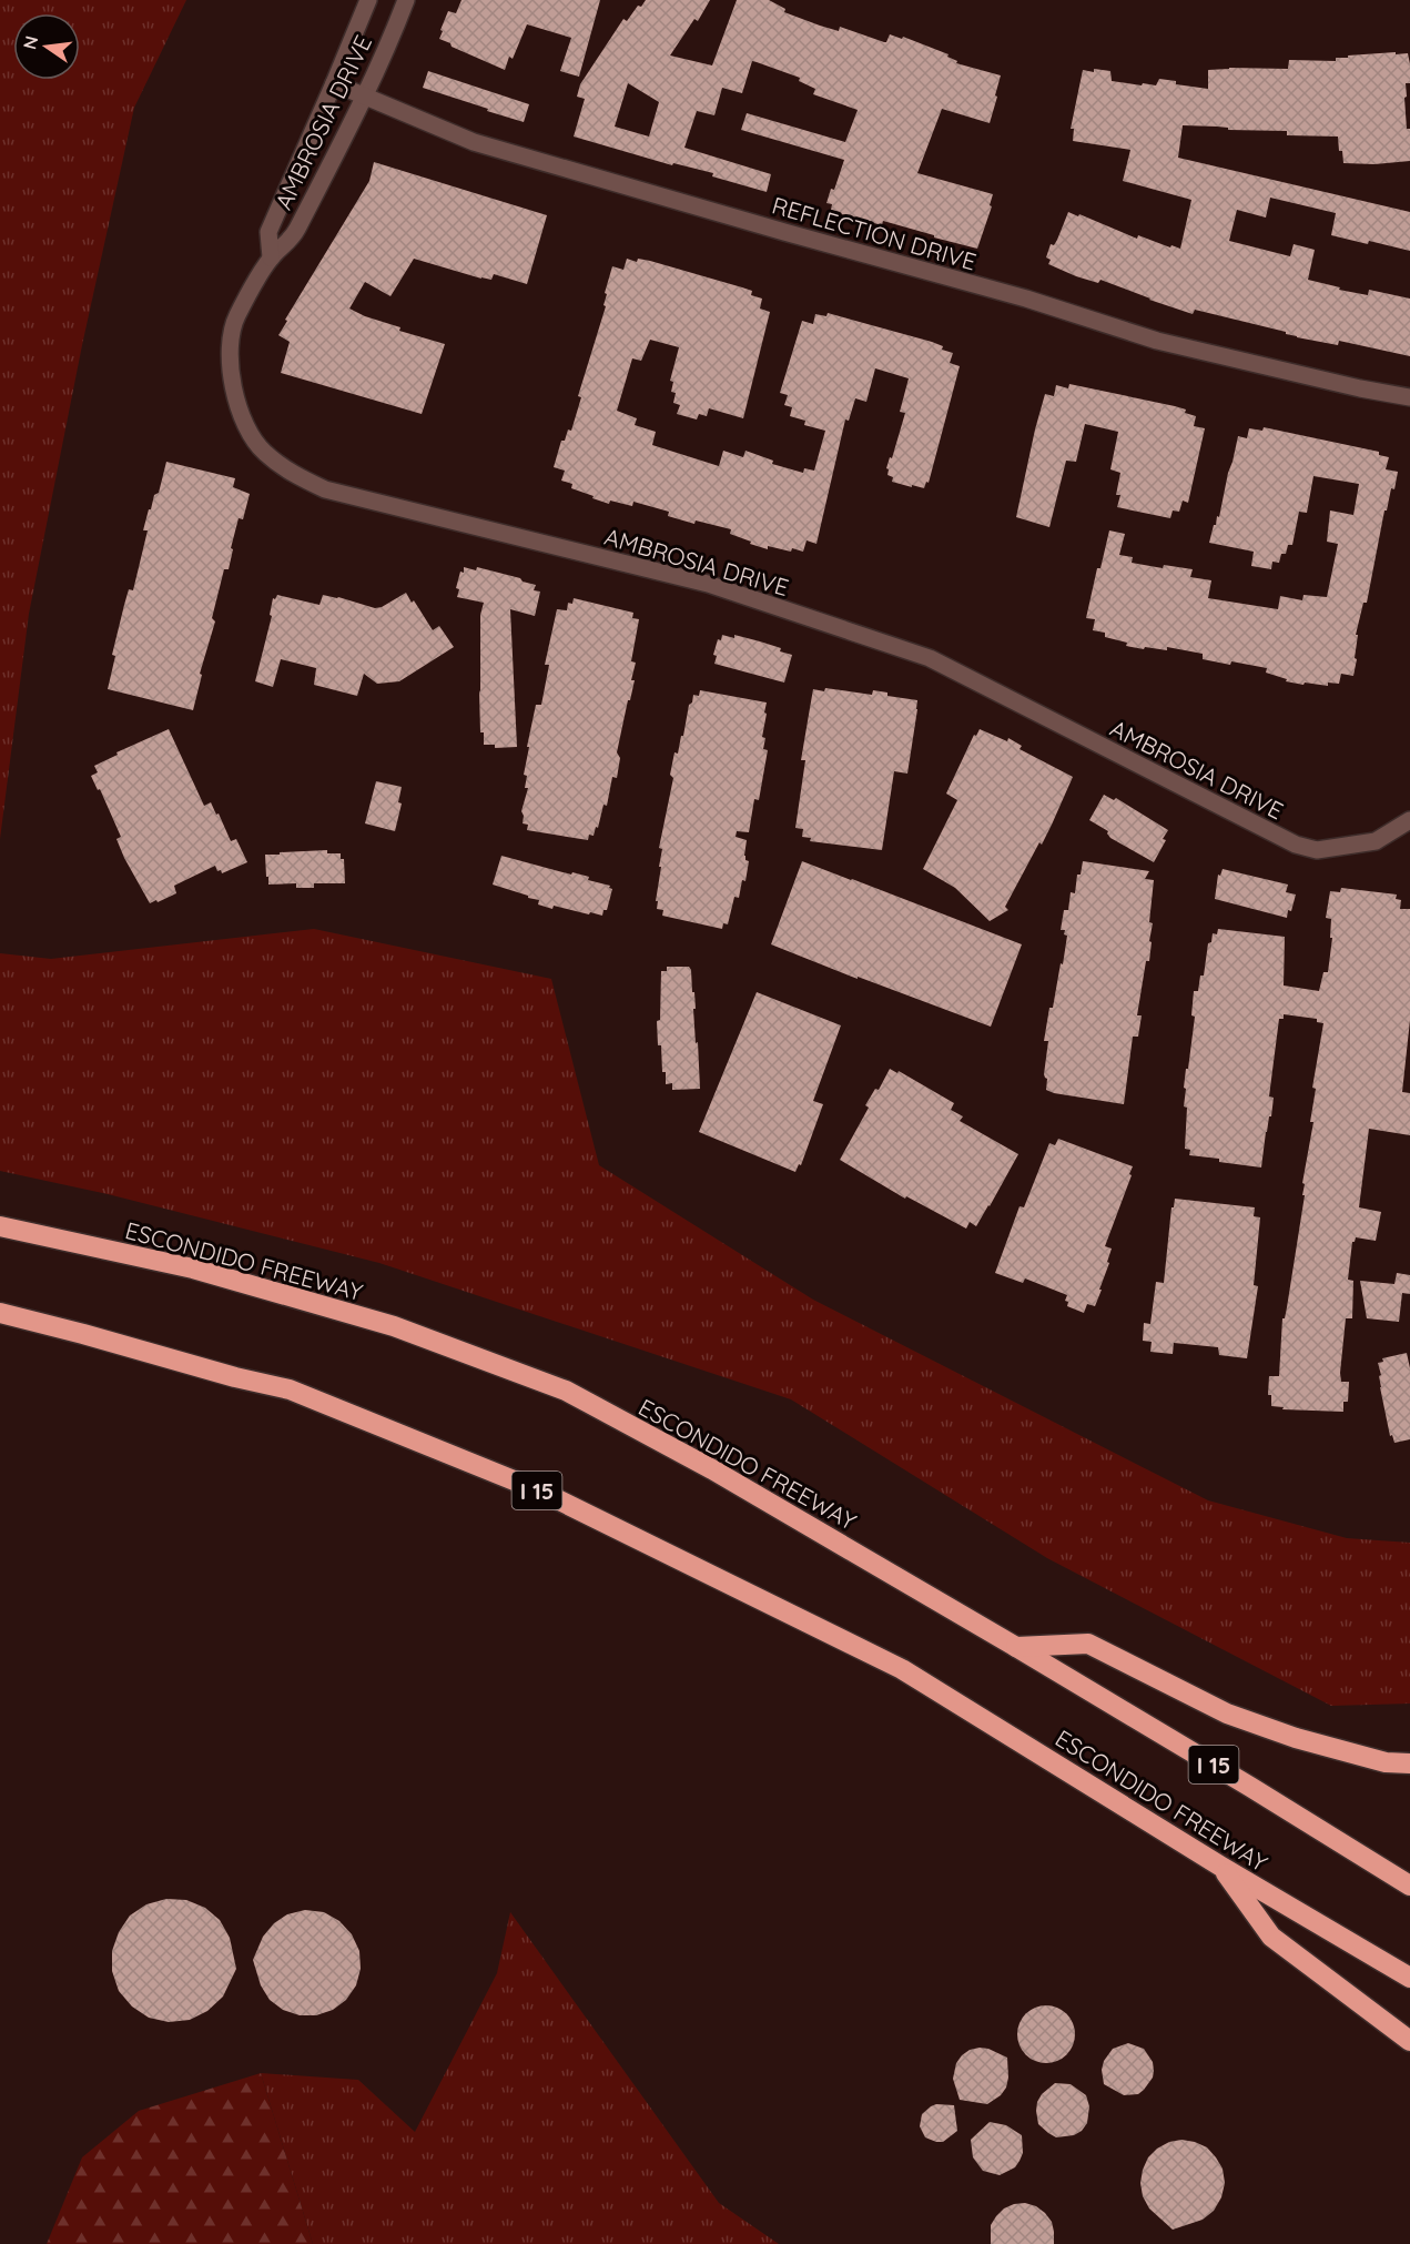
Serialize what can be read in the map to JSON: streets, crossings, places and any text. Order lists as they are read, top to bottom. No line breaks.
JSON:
{"streets":{"highway":["ESCONDIDO FREEWAY","I 15"],"street":["AMBROSIA DRIVE","REFLECTION DRIVE"]},"crossings":[["AMBROSIA DRIVE","REFLECTION DRIVE"]],"north":"left"}
